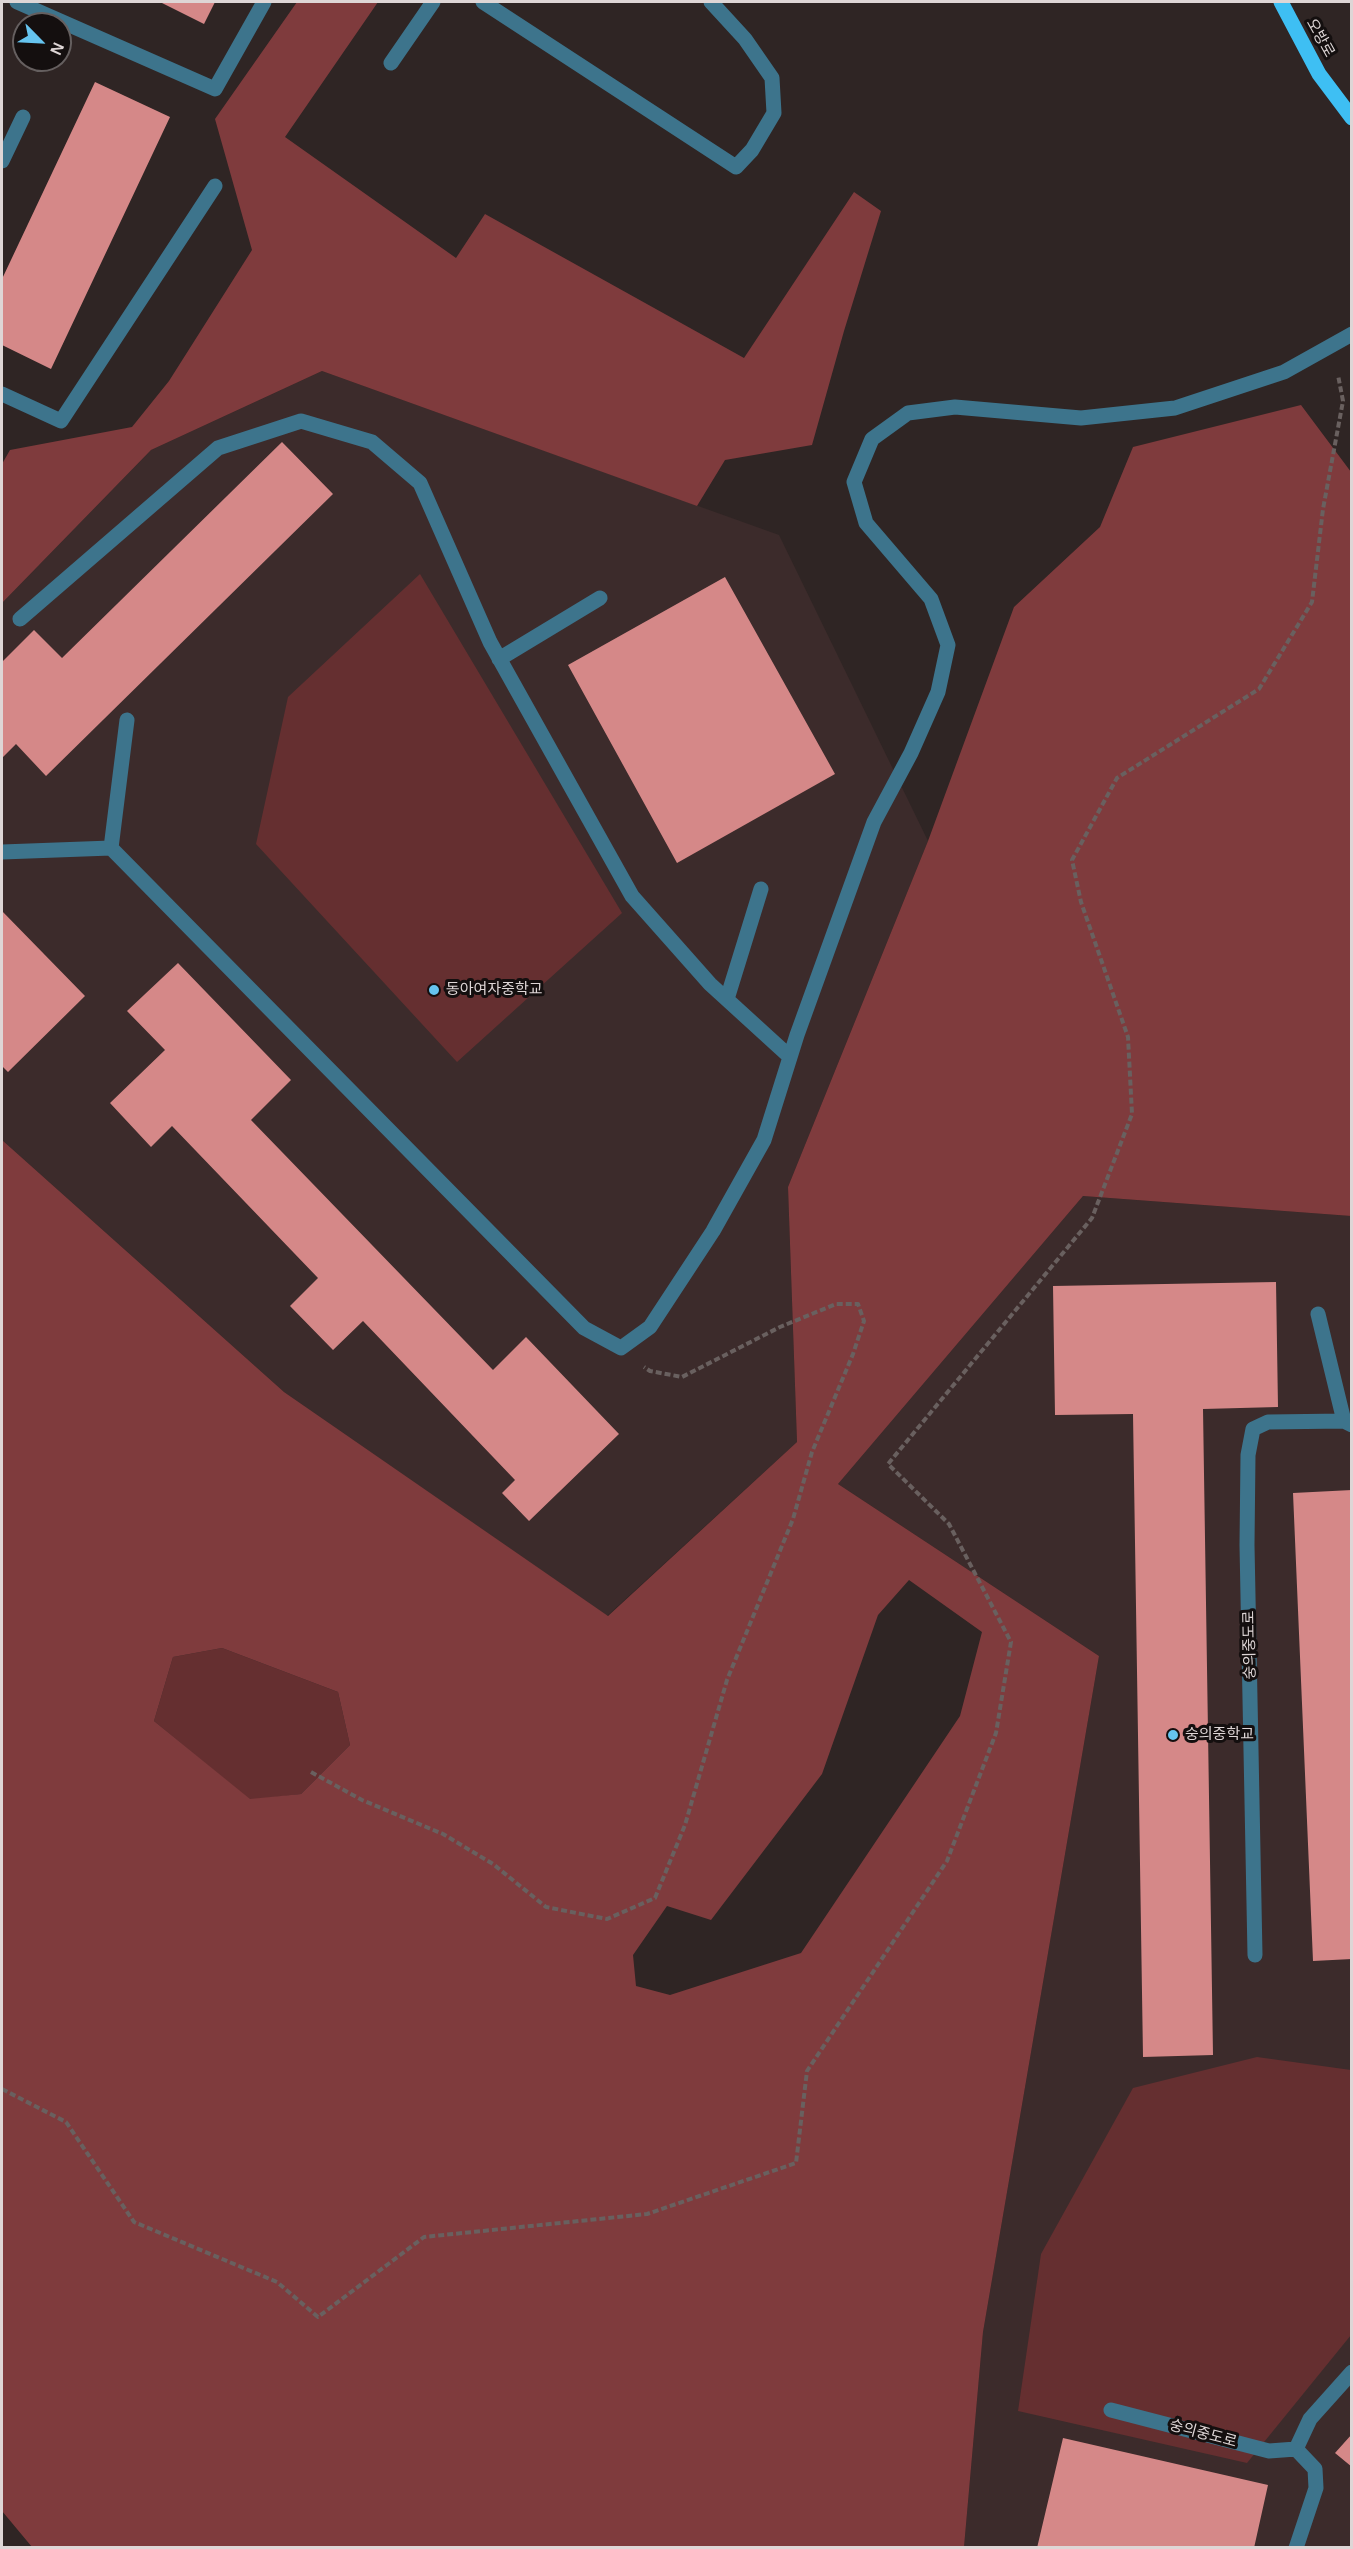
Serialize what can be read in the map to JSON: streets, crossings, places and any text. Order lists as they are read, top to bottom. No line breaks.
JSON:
{"streets":{"main road":["오방로"],"lane":["숭의중도로"]},"places":["동아여자중학교","숭의중학교"],"north":"bottom right"}
